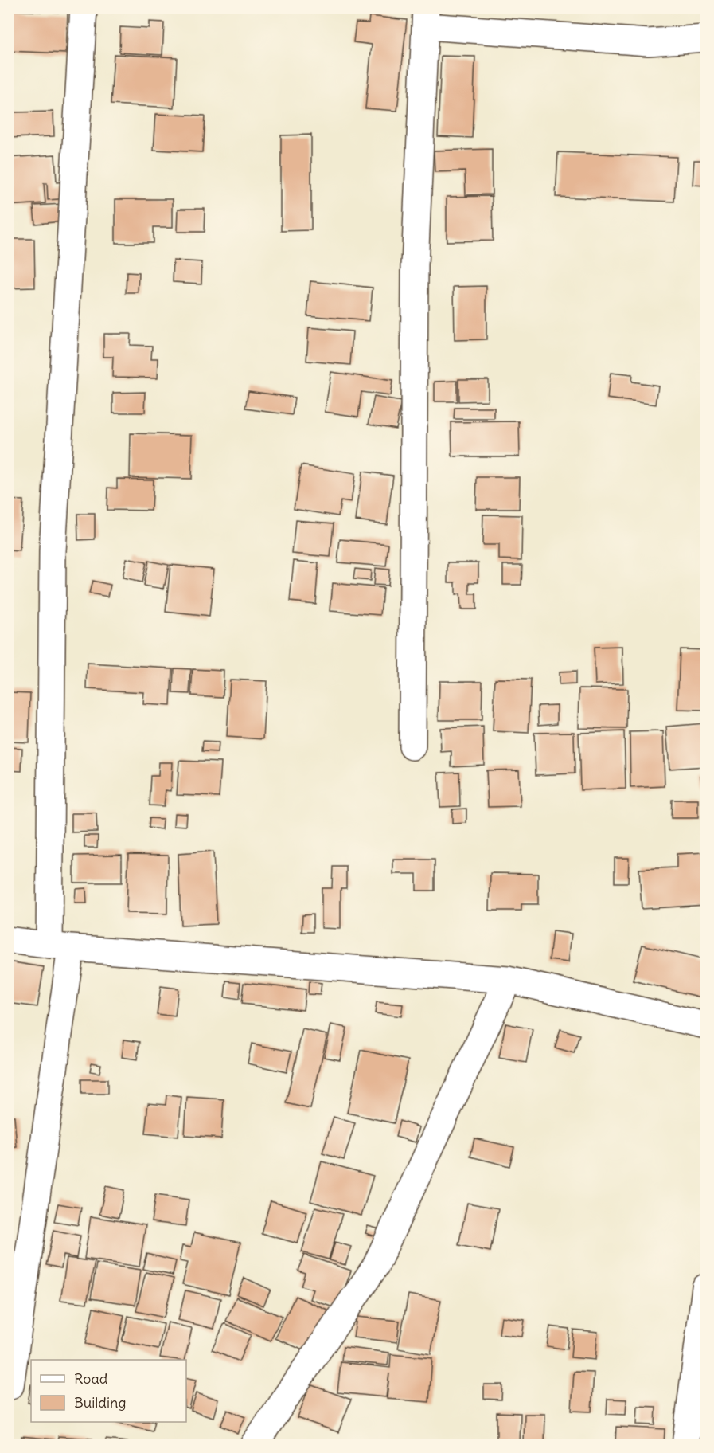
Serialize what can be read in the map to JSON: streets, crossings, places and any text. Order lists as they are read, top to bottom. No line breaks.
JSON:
{"legend":["Road","Building"]}
